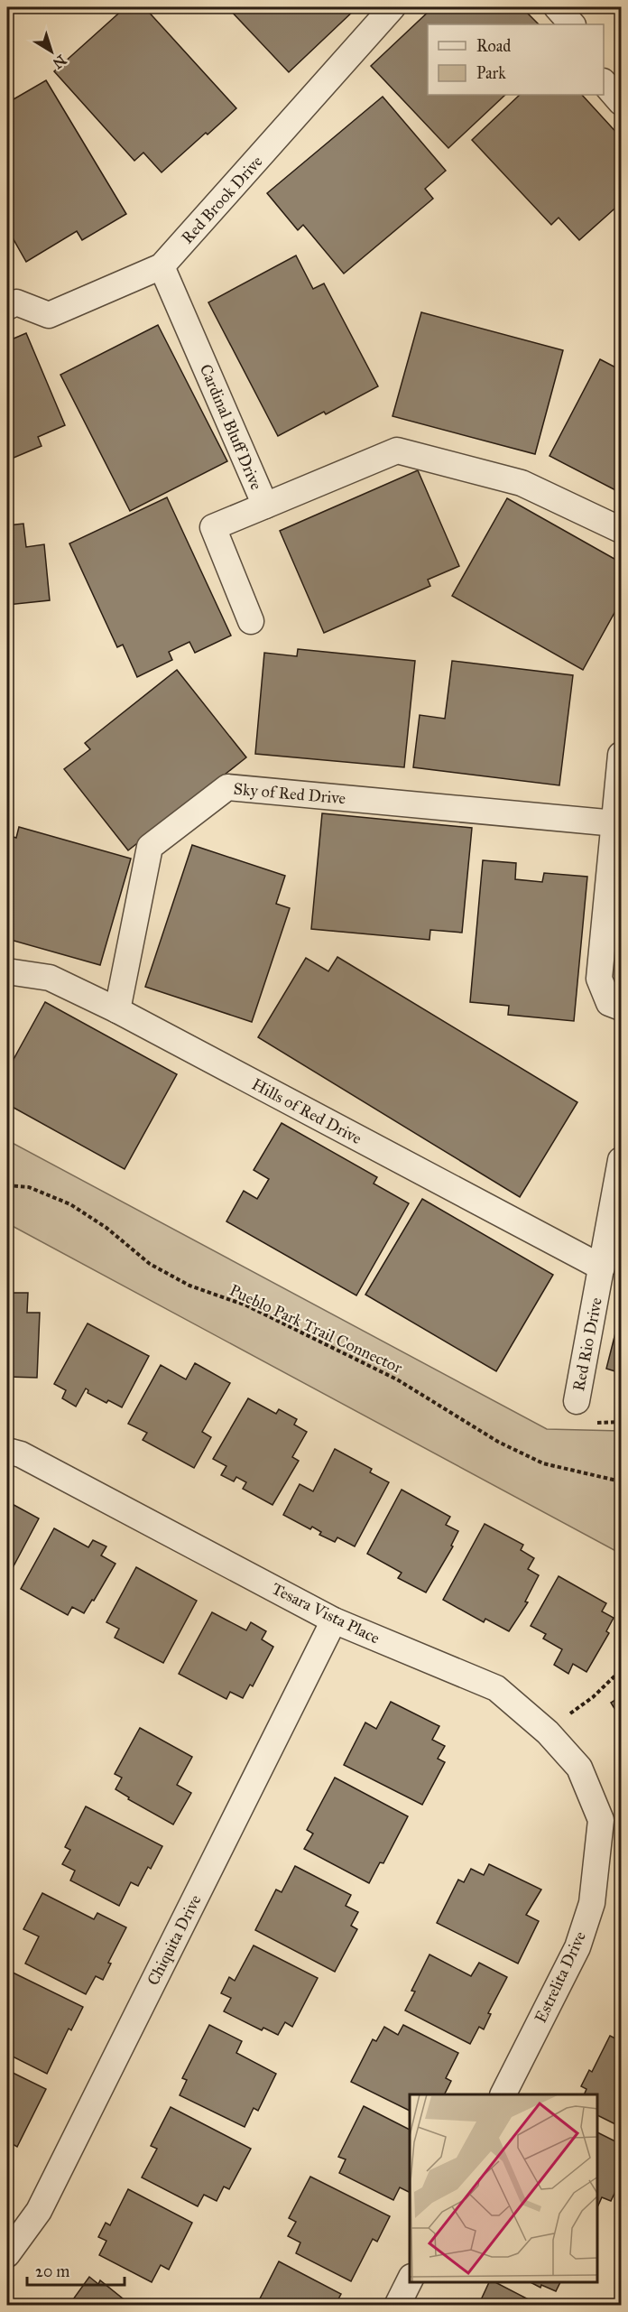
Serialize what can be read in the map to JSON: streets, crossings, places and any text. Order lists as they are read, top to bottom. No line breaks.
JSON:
{"streets":{"street":["Red Brook Drive","Cardinal Bluff Drive","Sky of Red Drive","Hills of Red Drive","Red Rio Drive","Tesara Vista Place","Chiquita Drive","Estrelita Drive"],"path":["Pueblo Park Trail Connector"]},"crossings":[["Red Brook Drive","Cardinal Bluff Drive"],["Sky of Red Drive","Hills of Red Drive"],["Hills of Red Drive","Red Rio Drive"],["Tesara Vista Place","Chiquita Drive"],["Tesara Vista Place","Estrelita Drive"]],"legend":["Road","Park"],"scale_bar":"20 m","north":"bottom right"}
